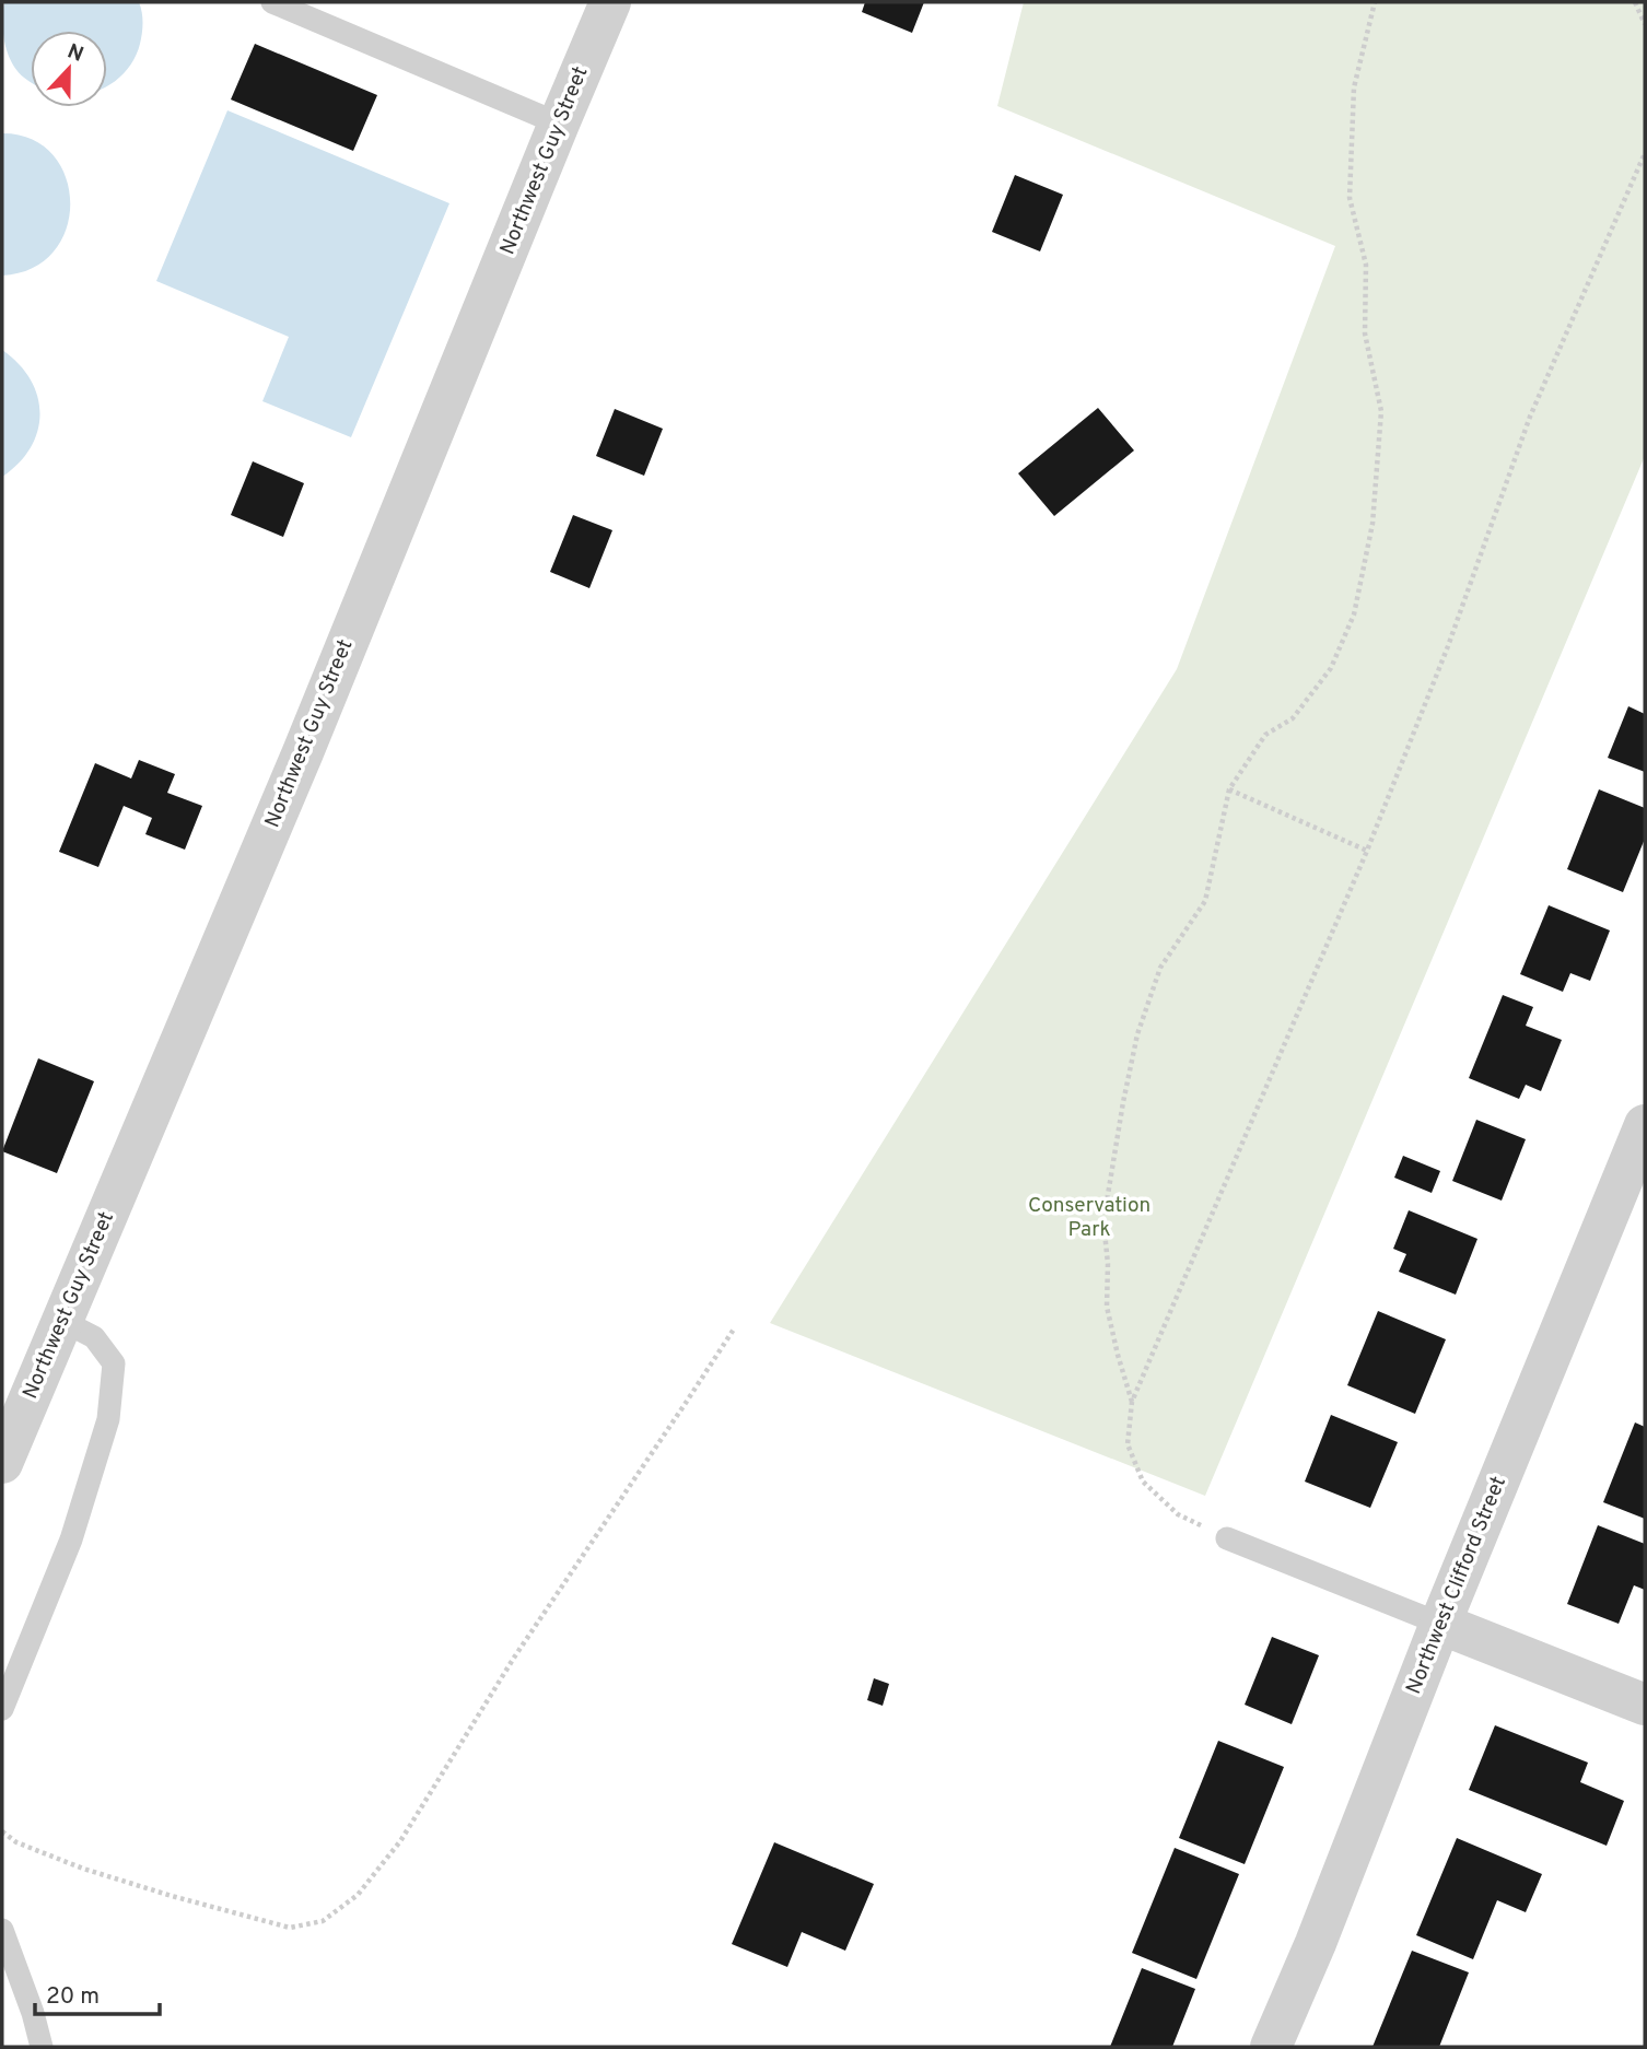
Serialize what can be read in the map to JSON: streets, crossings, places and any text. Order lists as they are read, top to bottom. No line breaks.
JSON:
{"streets":{"street":["Northwest Guy Street","Northwest Clifford Street"]},"parks":["Conservation Park"],"scale_bar":"20 m","north":"top"}
